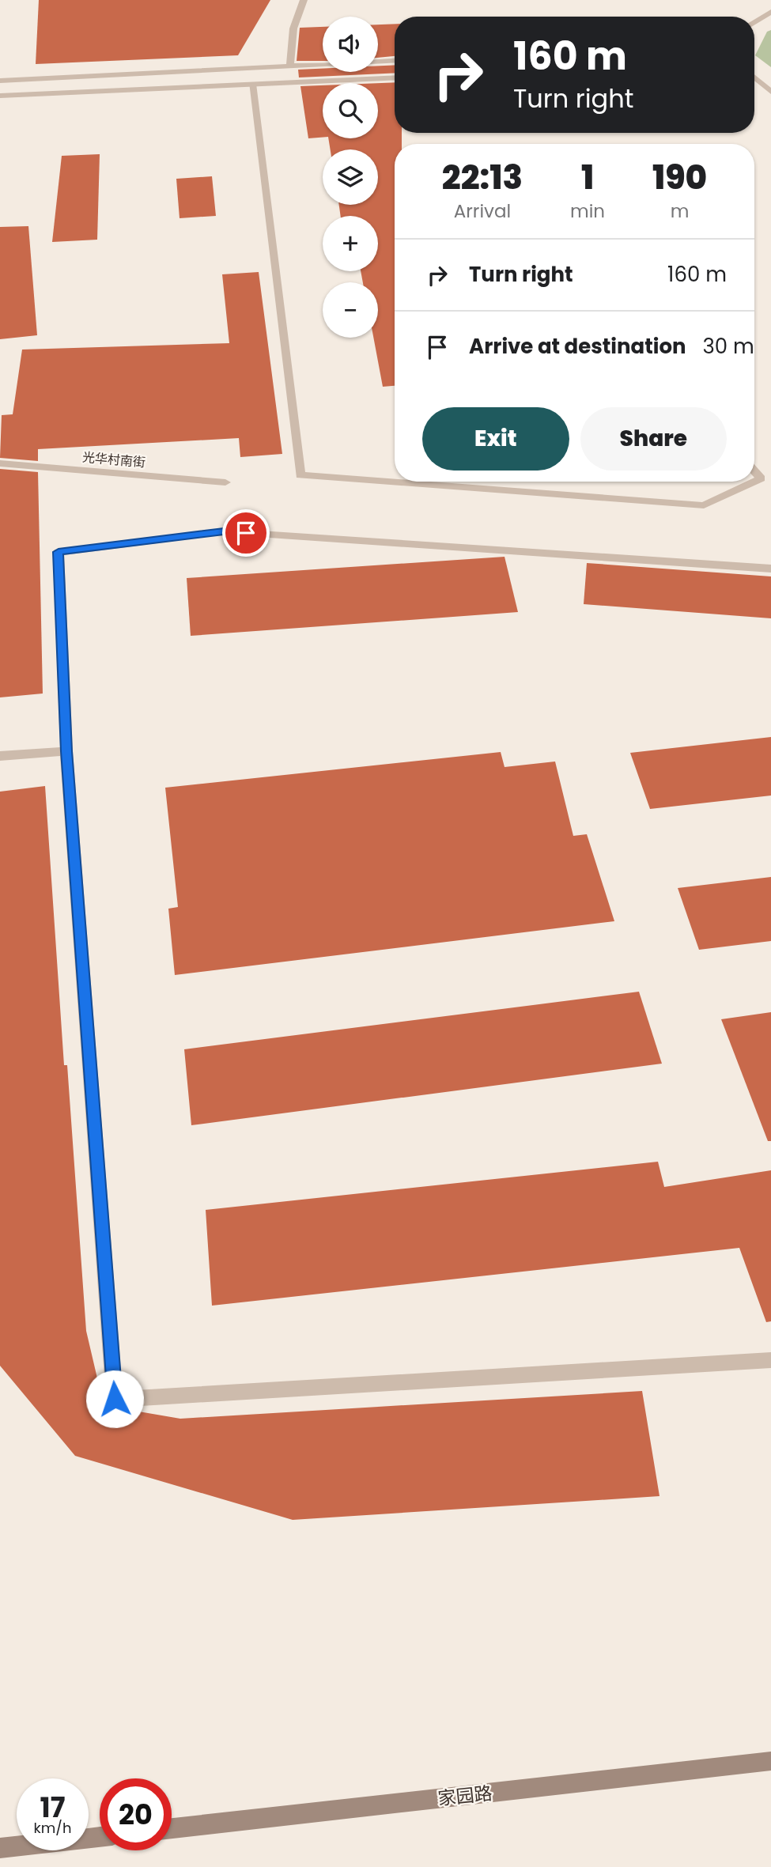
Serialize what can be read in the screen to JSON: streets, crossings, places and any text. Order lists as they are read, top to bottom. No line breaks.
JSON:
{"streets":{"street":["光华村南街","家园路"]},"page":{"map_buttons":["+","−"],"turn":["160 m","Turn right"],"eta":["22:13","Arrival","1","min","190","m"],"list":[{"name":"Turn right","value":"160 m"},{"name":"Arrive at destination","value":"30 m"}],"buttons":["Exit","Share"],"speed":"17 km/h","limit":"20"}}
